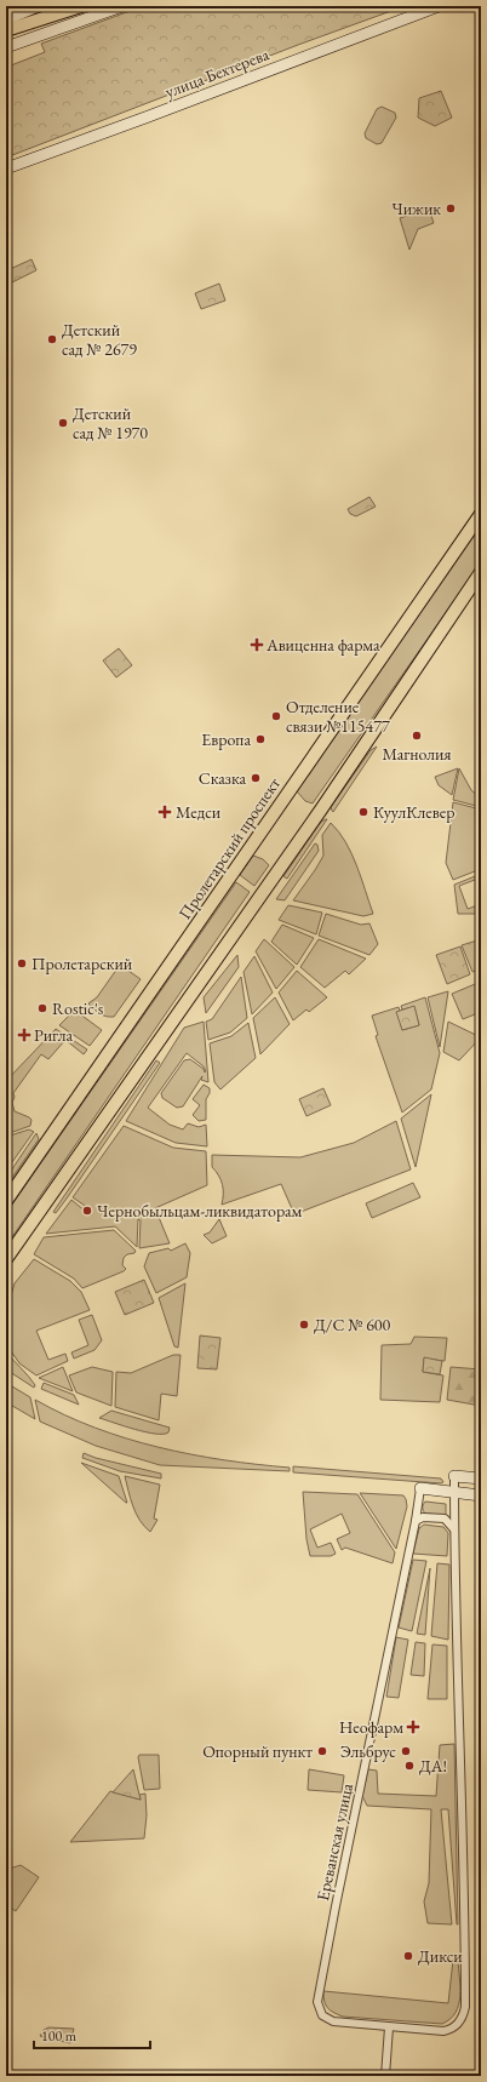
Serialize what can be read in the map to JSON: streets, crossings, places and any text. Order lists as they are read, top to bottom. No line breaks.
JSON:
{"streets":{"main road":["Пролетарский проспект"],"street":["улица Бехтерева","Ереванская улица"]},"places":{"other":["Чижик","Детский сад № 2679","Детский сад № 1970","Отделение связи №115477","Магнолия","Европа","Сказка","КуулКлевер","Пролетарский","Rostic's","Чернобыльцам-ликвидаторам","Д/C № 600","Опорный пункт","Эльбрус","ДА!","Дикси"],"health":["Авиценна фарма","Медси","Ригла","Неофарм"]},"scale_bar":"100 m"}
